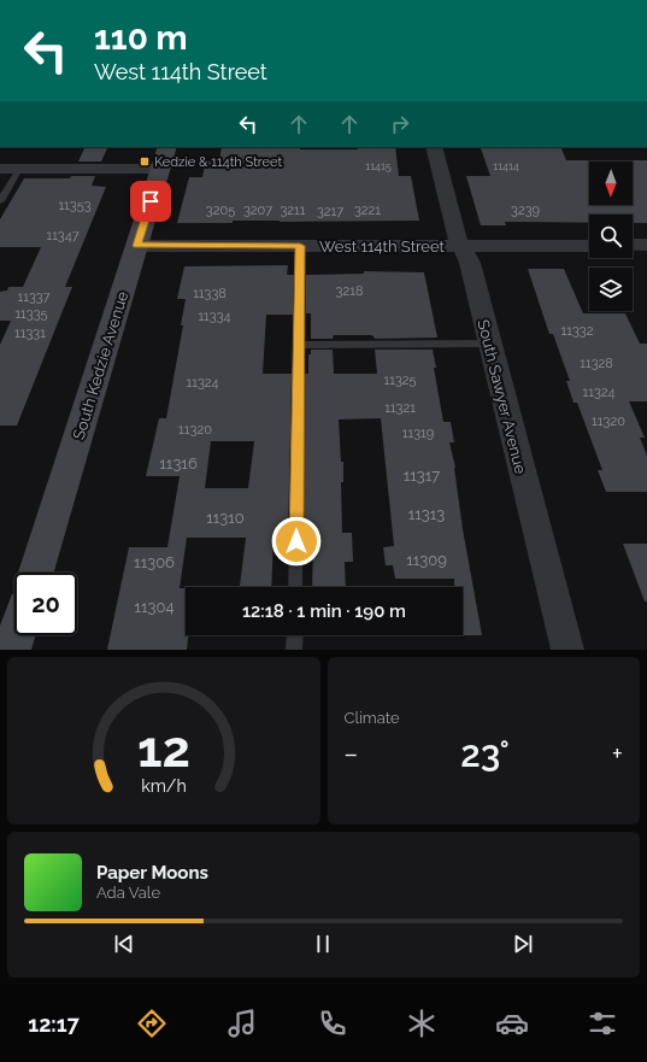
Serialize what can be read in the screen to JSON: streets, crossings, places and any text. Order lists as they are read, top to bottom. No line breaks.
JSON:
{"streets":{"main road":["South Kedzie Avenue"],"street":["West 114th Street","South Sawyer Avenue"]},"crossings":[["West 114th Street","South Kedzie Avenue"],["West 114th Street","South Sawyer Avenue"]],"places":{"transit":["Kedzie & 114th Street"]},"house_numbers":["11415","11414","11353","3205","3207","3211","3221","3239","3217","11347","3218","11338","11337","11335","11334","11332","11331","11328","11325","11324","11324","11321","11320","11320","11319","11316","11317","11313","11310","11309","11306","11304"],"north":"bottom","page":{"turn":["110 m","West 114th Street"],"limit":"20","trip":"12:18 · 1 min · 190 m","tile":"Climate","heat":["−","23°","+"],"song":["Paper Moons","Ada Vale"],"tabs":"12:17","gauge":["12","km/h"]}}
